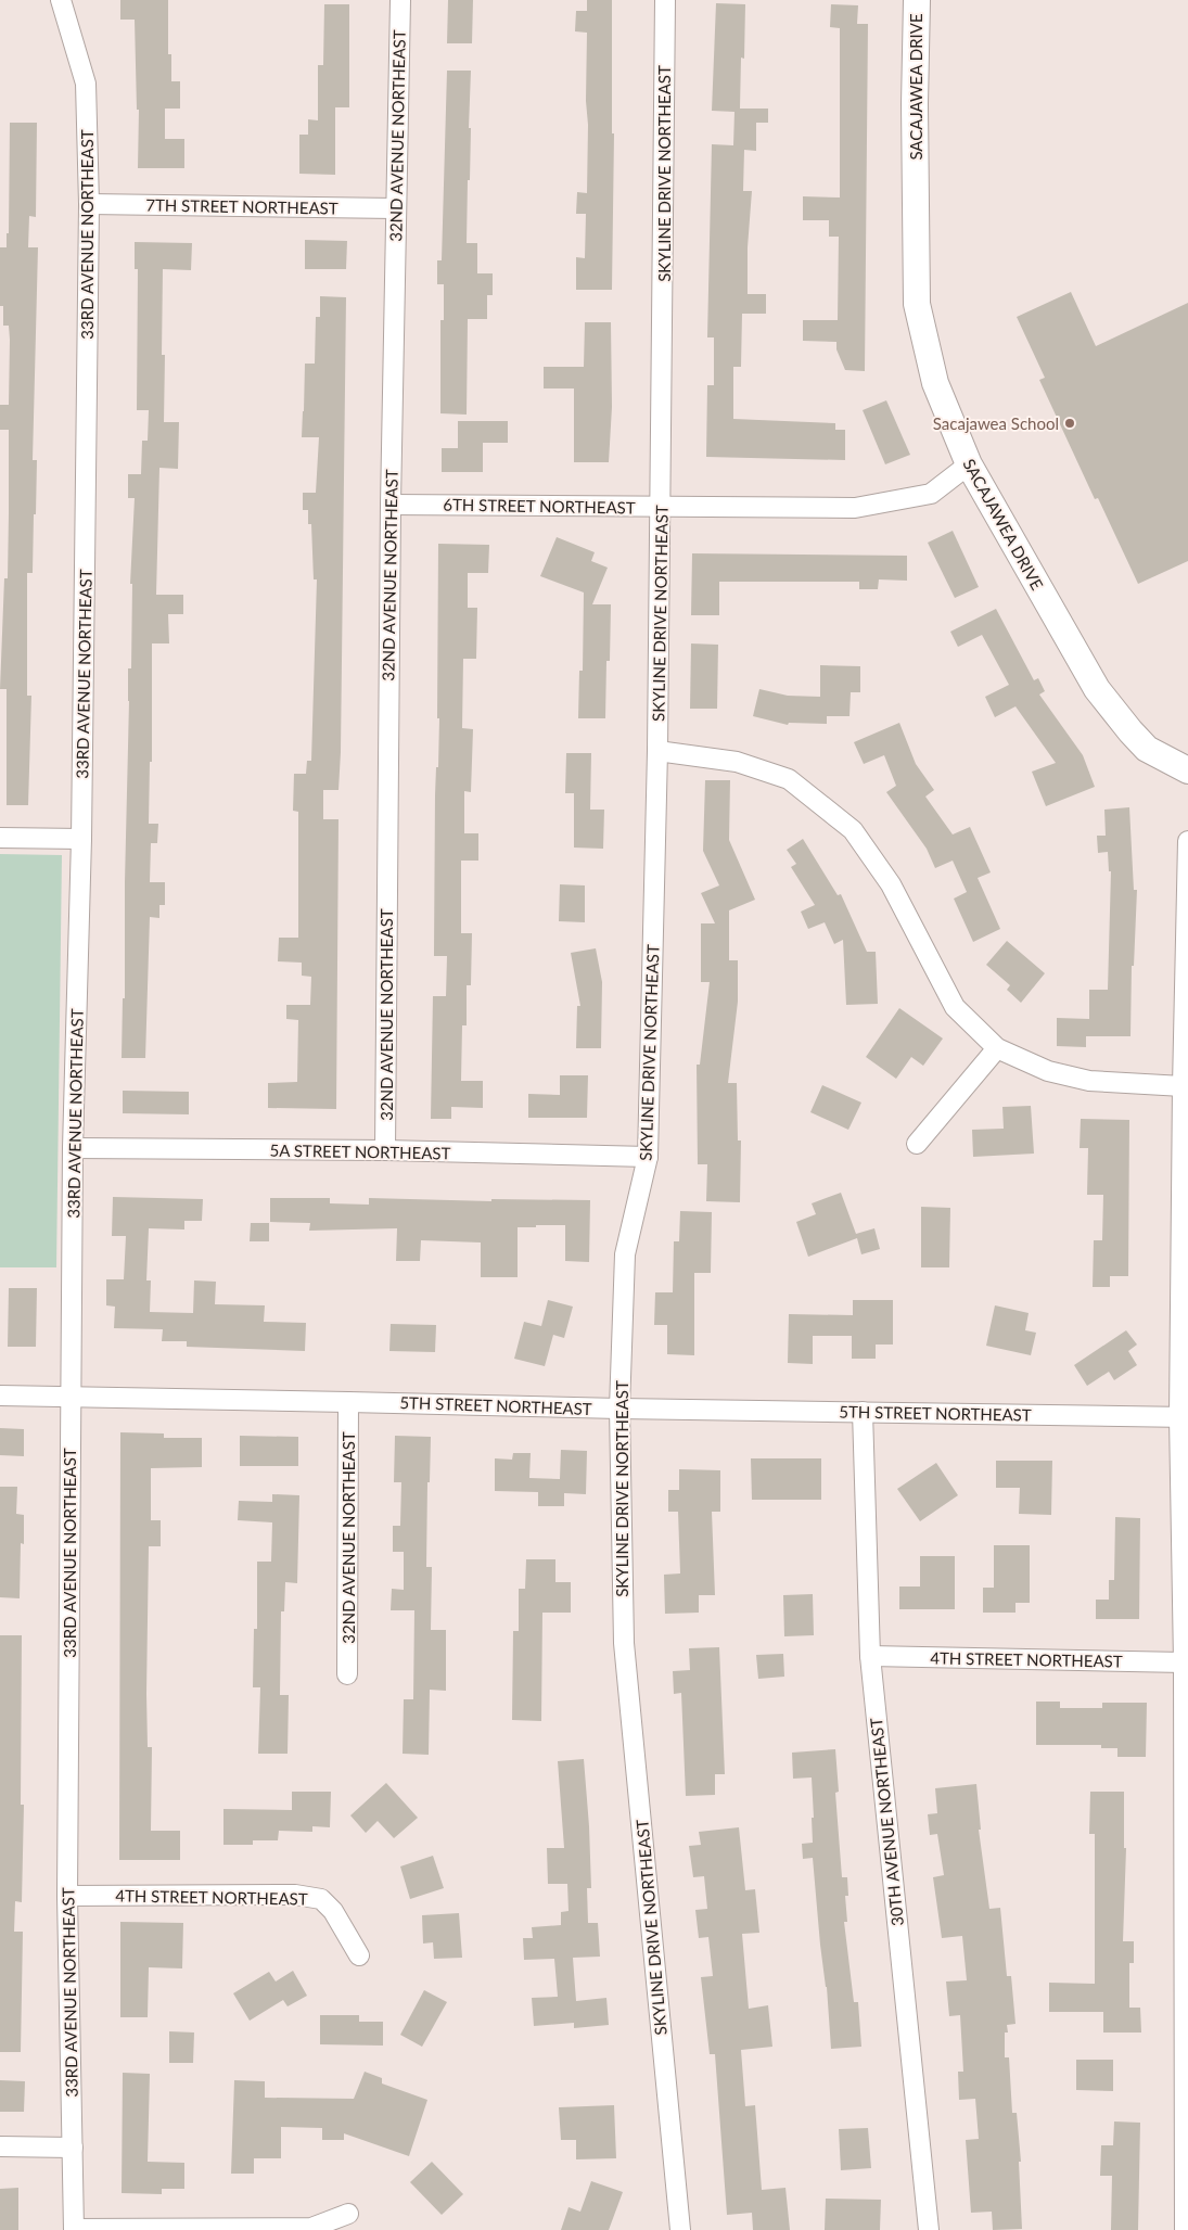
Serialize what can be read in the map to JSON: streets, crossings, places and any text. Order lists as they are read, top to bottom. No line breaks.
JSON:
{"streets":{"street":["SACAJAWEA DRIVE","32ND AVENUE NORTHEAST","SKYLINE DRIVE NORTHEAST","7TH STREET NORTHEAST","33RD AVENUE NORTHEAST","6TH STREET NORTHEAST","5A STREET NORTHEAST","5TH STREET NORTHEAST","4TH STREET NORTHEAST","30TH AVENUE NORTHEAST"]},"crossings":[["SACAJAWEA DRIVE","6TH STREET NORTHEAST"],["32ND AVENUE NORTHEAST","7TH STREET NORTHEAST"],["32ND AVENUE NORTHEAST","6TH STREET NORTHEAST"],["32ND AVENUE NORTHEAST","5A STREET NORTHEAST"],["32ND AVENUE NORTHEAST","5TH STREET NORTHEAST"],["SKYLINE DRIVE NORTHEAST","6TH STREET NORTHEAST"],["SKYLINE DRIVE NORTHEAST","5A STREET NORTHEAST"],["SKYLINE DRIVE NORTHEAST","5TH STREET NORTHEAST"],["7TH STREET NORTHEAST","33RD AVENUE NORTHEAST"],["33RD AVENUE NORTHEAST","5A STREET NORTHEAST"],["33RD AVENUE NORTHEAST","5TH STREET NORTHEAST"],["33RD AVENUE NORTHEAST","4TH STREET NORTHEAST"],["5TH STREET NORTHEAST","30TH AVENUE NORTHEAST"],["4TH STREET NORTHEAST","30TH AVENUE NORTHEAST"]],"places":["Sacajawea School"]}
